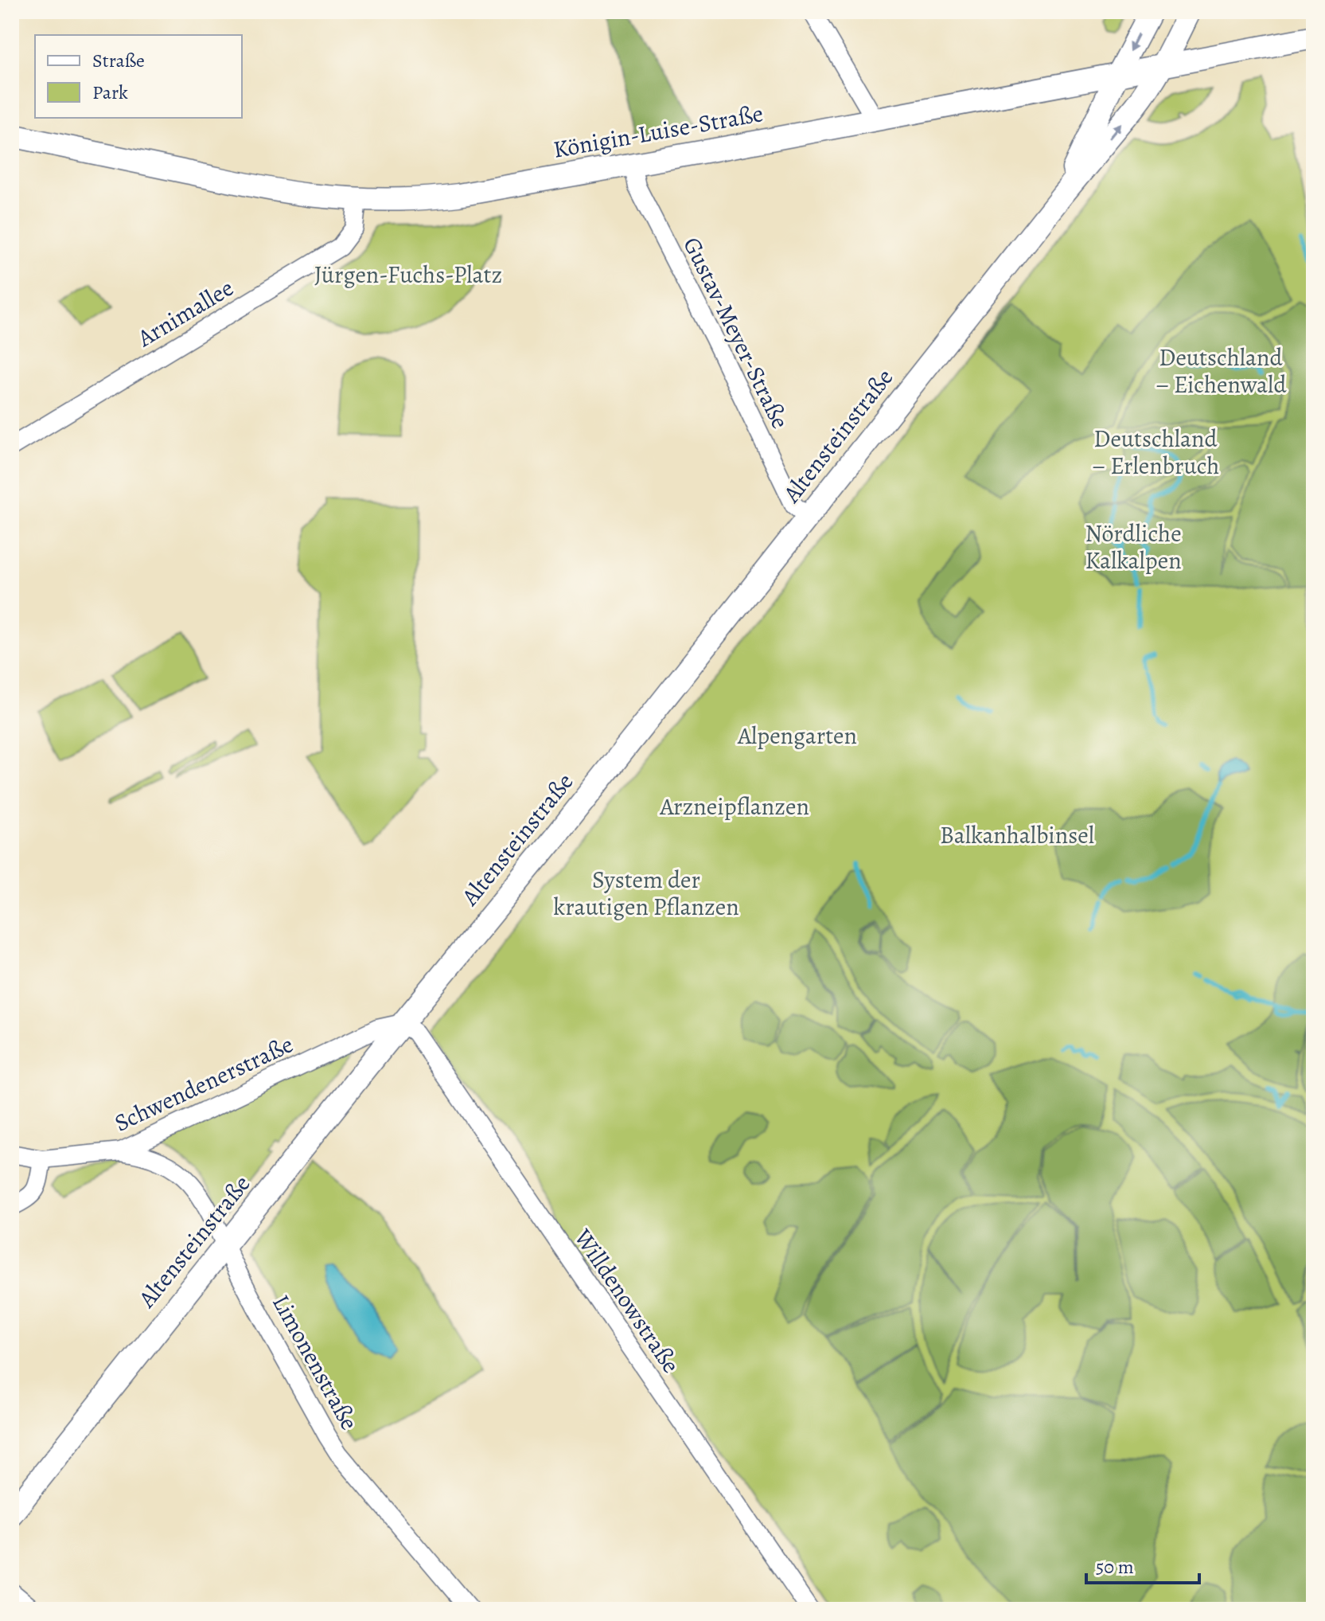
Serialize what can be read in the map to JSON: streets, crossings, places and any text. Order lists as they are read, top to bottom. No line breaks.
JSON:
{"streets":{"main road":["Königin-Luise-Straße","Altensteinstraße"],"street":["Arnimallee","Gustav-Meyer-Straße","Schwendenerstraße","Willdenowstraße","Limonenstraße"]},"crossings":[["Königin-Luise-Straße","Arnimallee"],["Königin-Luise-Straße","Gustav-Meyer-Straße"],["Königin-Luise-Straße","Altensteinstraße"],["Gustav-Meyer-Straße","Altensteinstraße"],["Altensteinstraße","Schwendenerstraße"],["Altensteinstraße","Willdenowstraße"],["Altensteinstraße","Limonenstraße"],["Schwendenerstraße","Willdenowstraße"],["Schwendenerstraße","Limonenstraße"]],"parks":["Jürgen-Fuchs-Platz","Deutschland – Eichenwald","Deutschland – Erlenbruch","Nördliche Kalkalpen","Alpengarten","Arzneipflanzen","Balkanhalbinsel","System der krautigen Pflanzen"],"legend":["Straße","Park"],"scale_bar":"50 m"}
